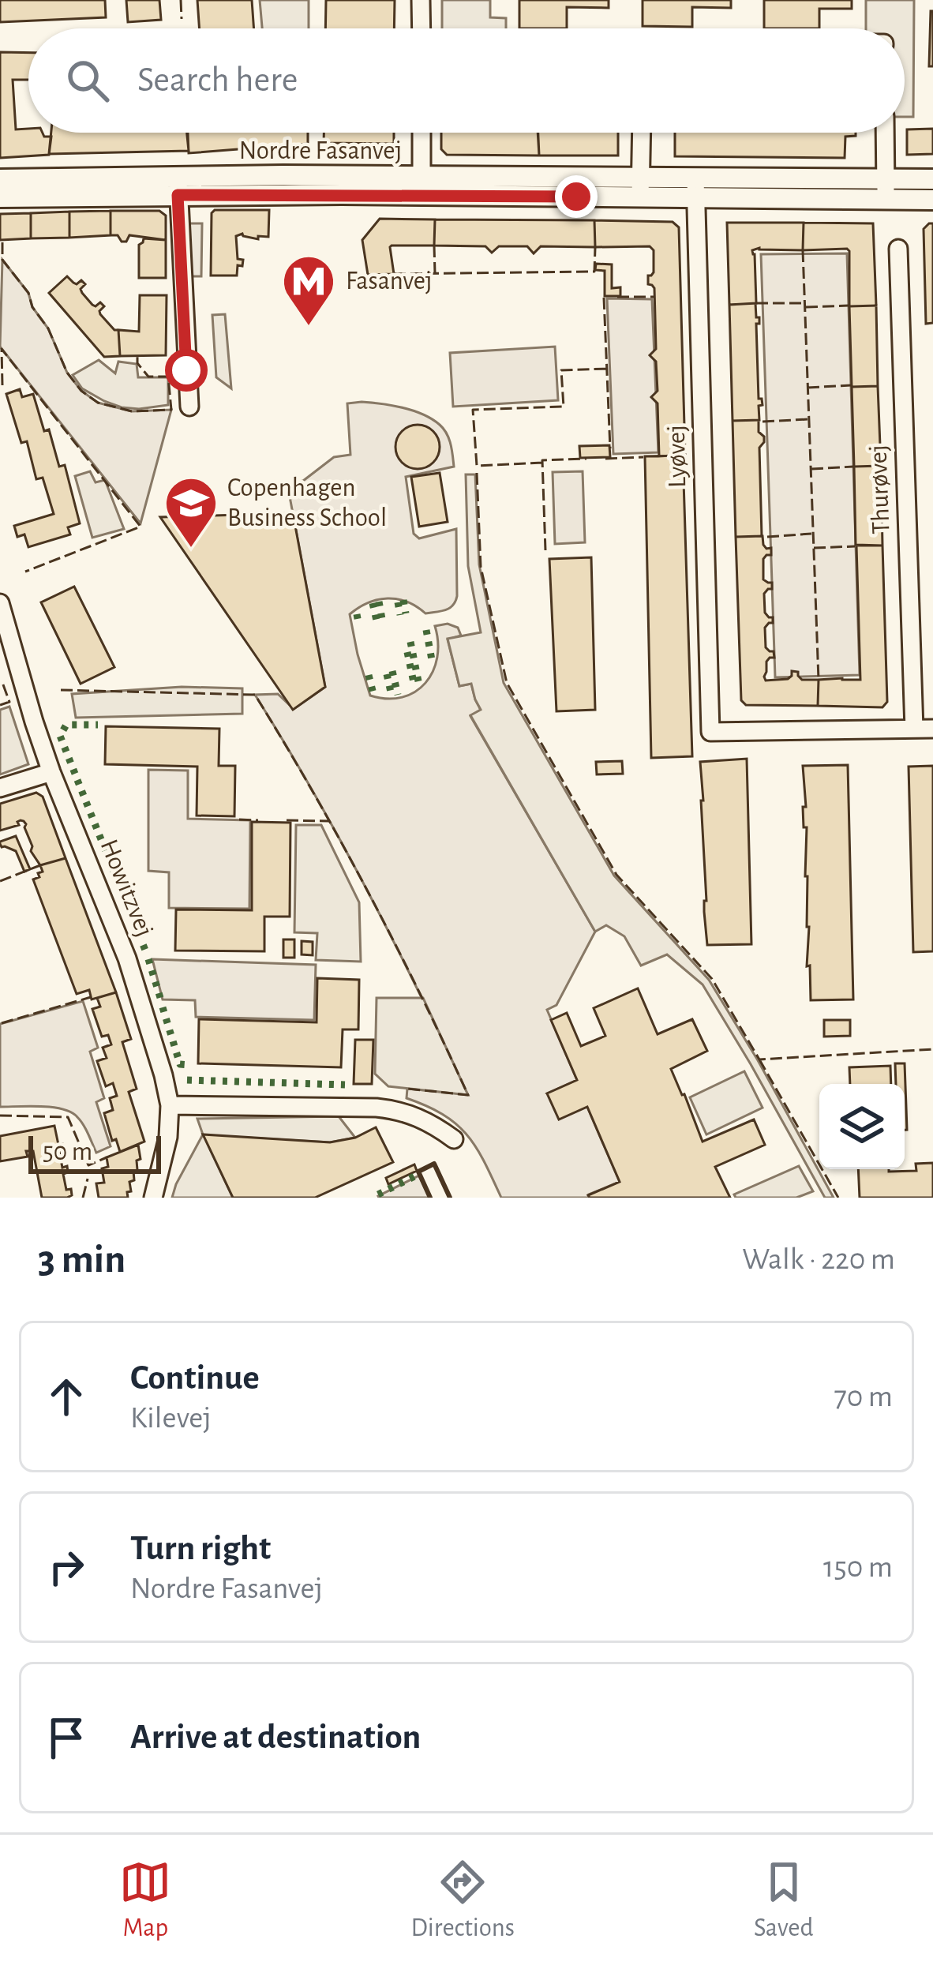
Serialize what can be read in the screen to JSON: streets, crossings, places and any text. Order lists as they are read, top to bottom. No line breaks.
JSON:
{"streets":{"street":["Nordre Fasanvej","Lyøvej","Thurøvej","Howitzvej"]},"crossings":[["Nordre Fasanvej","Lyøvej"],["Lyøvej","Thurøvej"]],"places":{"metro station":["Fasanvej"],"school or university":["Copenhagen Business School"]},"scale_bar":"50 m","page":{"search":"Search here","scale":"50 m","heading":["3 min","Walk · 220 m"],"list":[["Continue","Kilevej","70 m"],["Turn right","Nordre Fasanvej","150 m"],"Arrive at destination"],"nav":["Map","Directions","Saved"]}}
